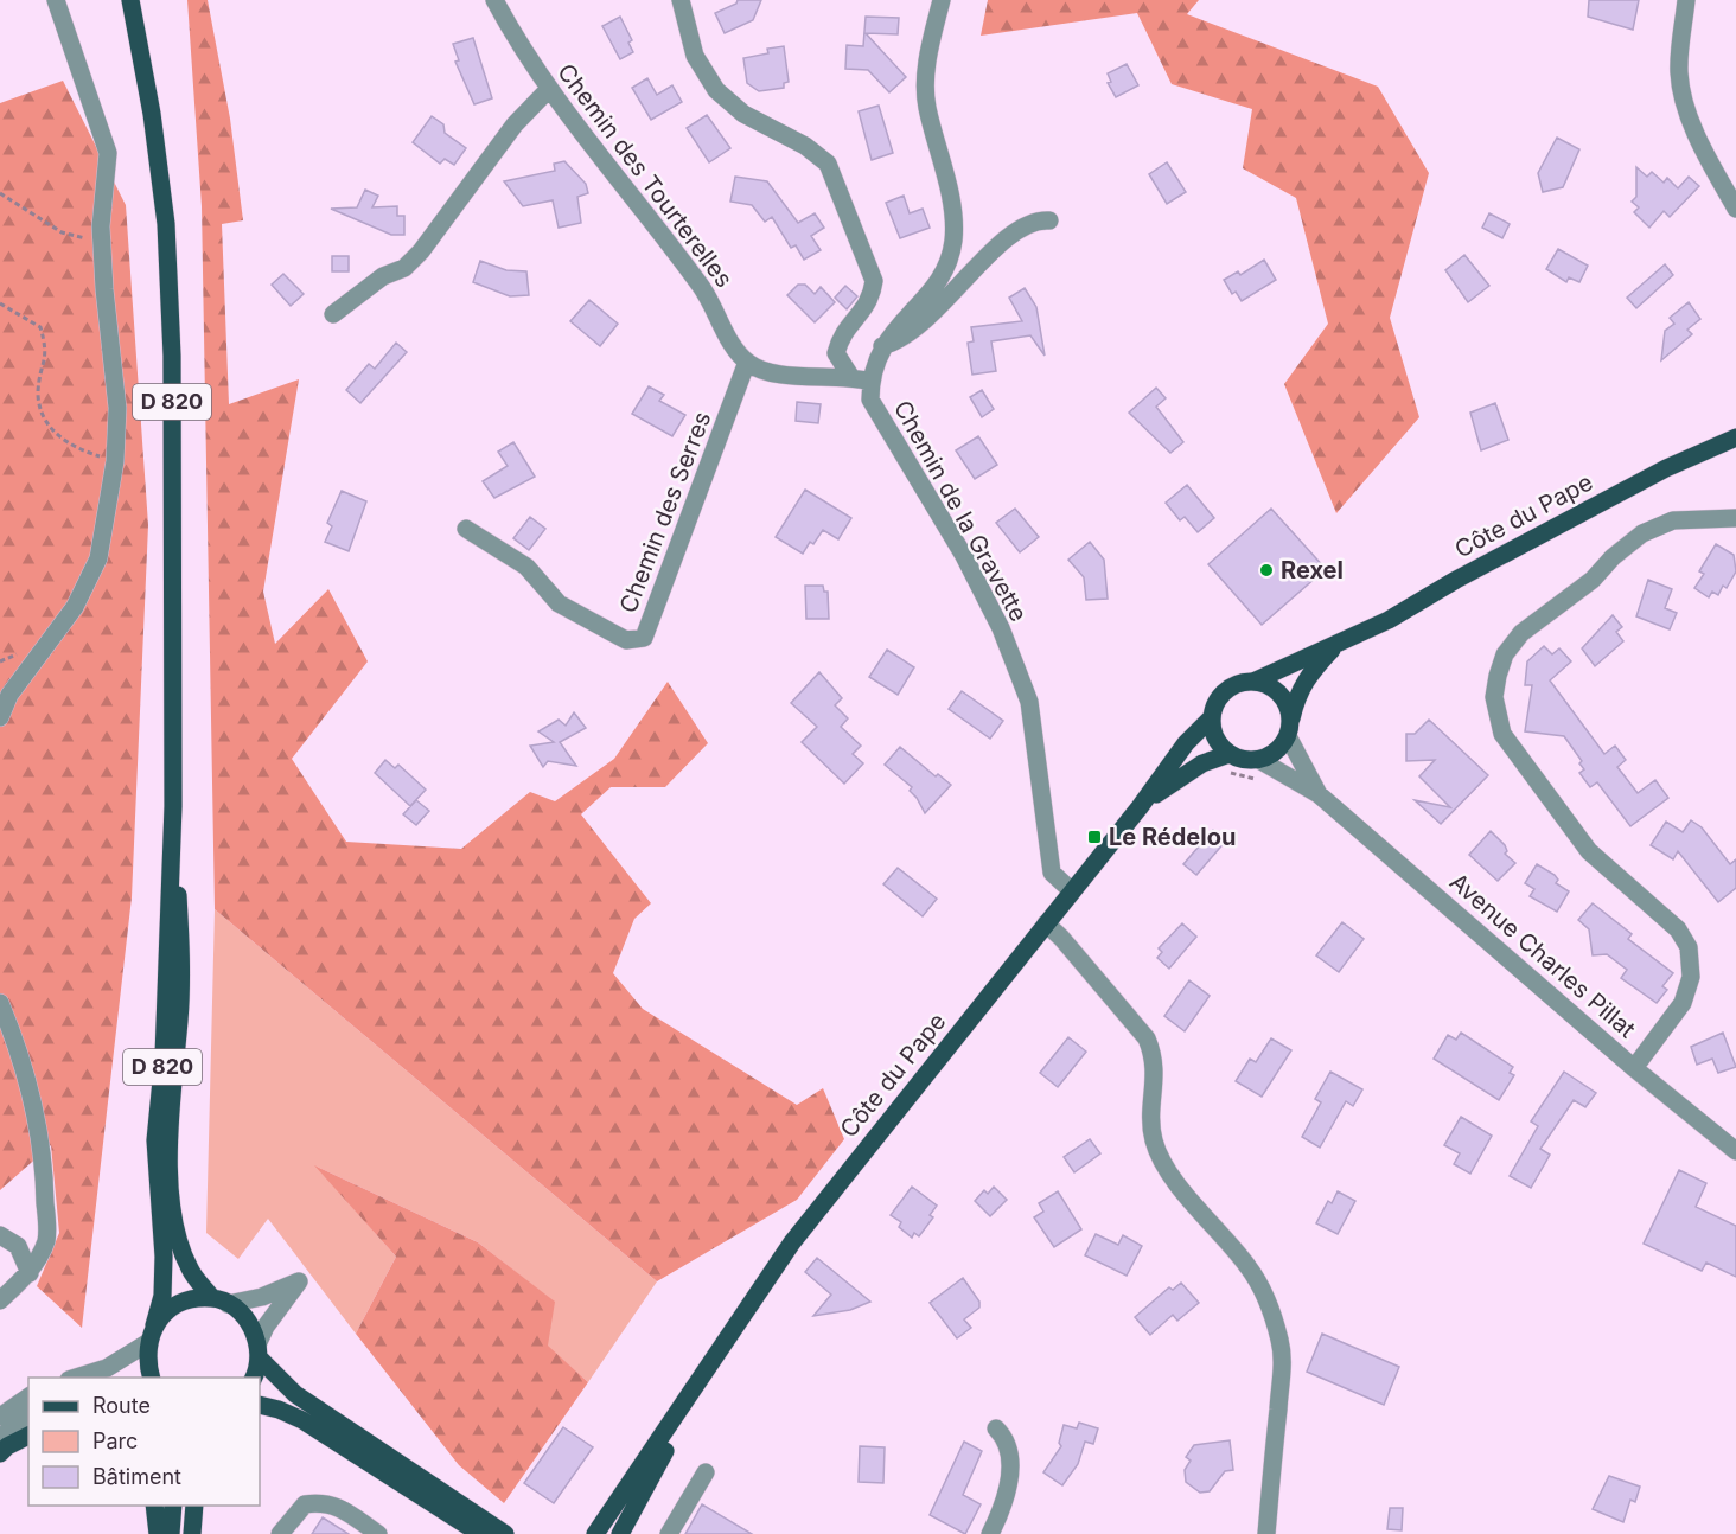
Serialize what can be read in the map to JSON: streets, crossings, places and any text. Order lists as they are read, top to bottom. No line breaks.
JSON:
{"streets":{"main road":["D 820","Côte du Pape"],"street":["Chemin des Tourterelles","Chemin de la Gravette","Chemin des Serres","Avenue Charles Pillat"]},"crossings":[["Chemin des Tourterelles","Chemin des Serres"],["Chemin de la Gravette","Côte du Pape"],["Côte du Pape","Avenue Charles Pillat"]],"places":{"other":["Rexel"],"transit":["Le Rédelou"]},"legend":["Route","Parc","Bâtiment"]}
